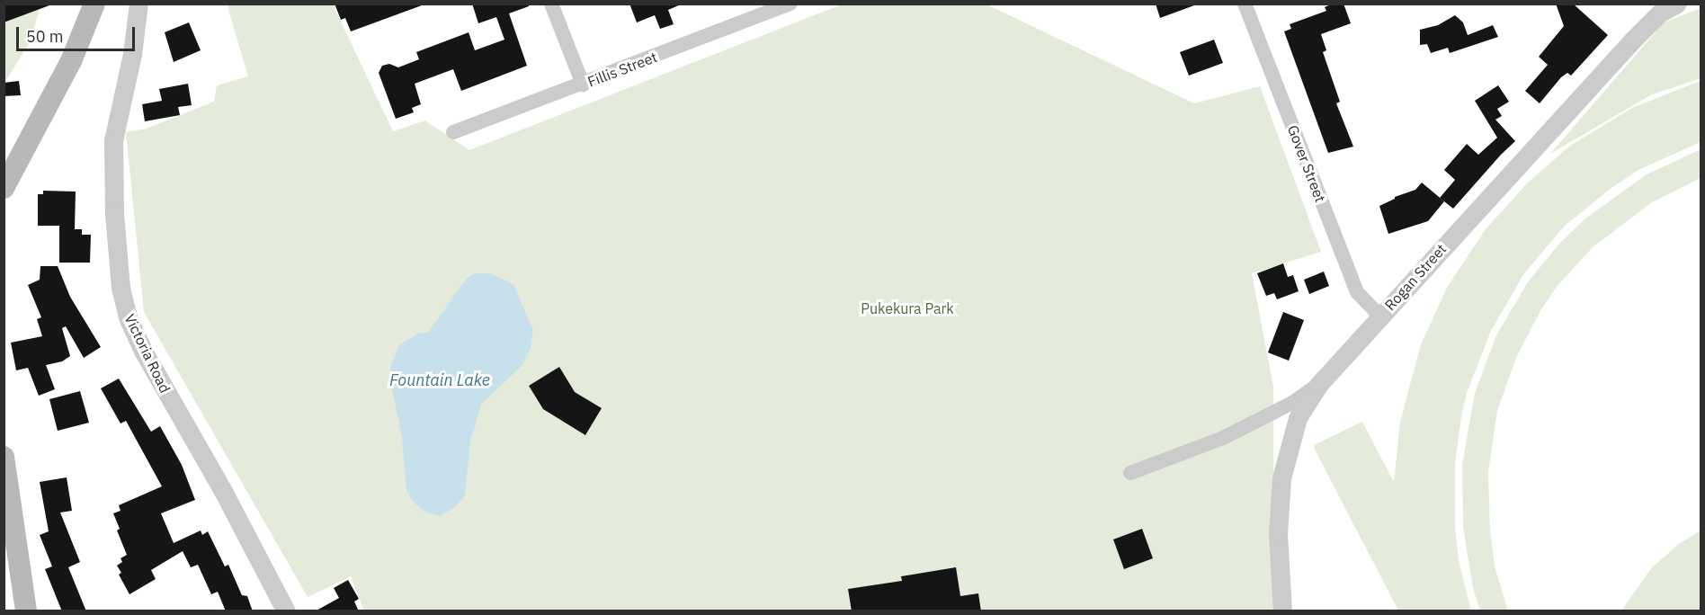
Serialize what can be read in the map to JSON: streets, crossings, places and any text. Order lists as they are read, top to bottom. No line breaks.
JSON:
{"streets":{"street":["Fillis Street","Gover Street","Rogan Street","Victoria Road"]},"crossings":[["Gover Street","Rogan Street"]],"water":["Fountain Lake"],"parks":["Pukekura Park"],"scale_bar":"50 m"}
